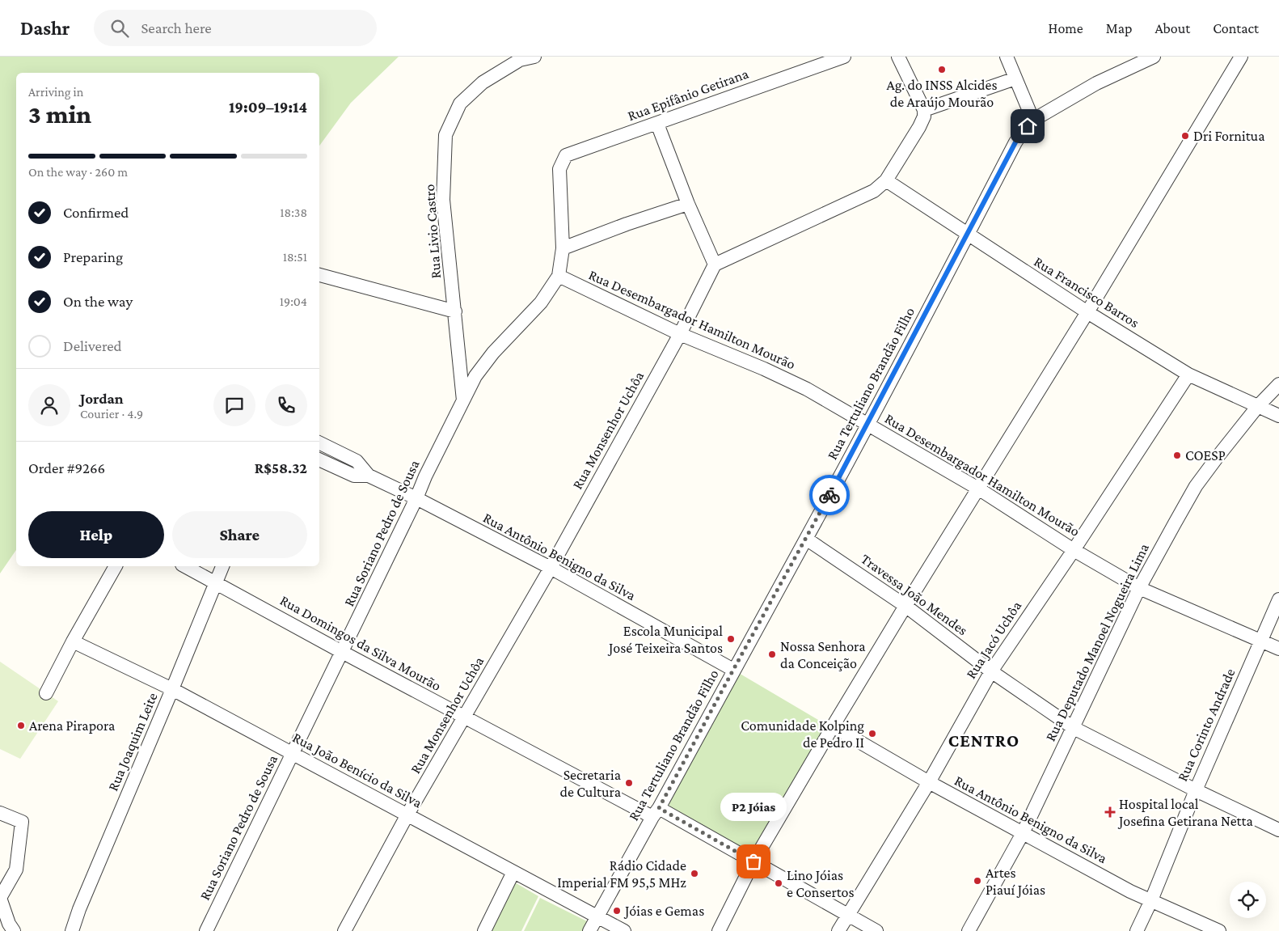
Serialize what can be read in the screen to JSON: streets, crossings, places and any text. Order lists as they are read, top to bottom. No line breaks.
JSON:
{"streets":{"street":["Rua Epifânio Getirana","Rua Livio Castro","Rua Francisco Barros","Rua Desembargador Hamilton Mourão","Rua Tertuliano Brandão Filho","Rua Monsenhor Uchôa","Rua Soriano Pedro de Sousa","Rua Antônio Benigno da Silva","Travessa João Mendes","Rua Jacó Uchôa","Rua Deputado Manoel Nogueira Lima","Rua Domingos da Silva Mourão","Rua Corinto Andrade","Rua Joaquim Leite","Rua João Benício da Silva"]},"crossings":[["Rua Epifânio Getirana","Rua Soriano Pedro de Sousa"],["Rua Livio Castro","Rua Soriano Pedro de Sousa"],["Rua Francisco Barros","Rua Tertuliano Brandão Filho"],["Rua Francisco Barros","Rua Jacó Uchôa"],["Rua Francisco Barros","Rua Deputado Manoel Nogueira Lima"],["Rua Desembargador Hamilton Mourão","Rua Tertuliano Brandão Filho"],["Rua Desembargador Hamilton Mourão","Rua Monsenhor Uchôa"],["Rua Desembargador Hamilton Mourão","Rua Soriano Pedro de Sousa"],["Rua Desembargador Hamilton Mourão","Rua Jacó Uchôa"],["Rua Desembargador Hamilton Mourão","Rua Deputado Manoel Nogueira Lima"],["Rua Desembargador Hamilton Mourão","Rua Corinto Andrade"],["Rua Tertuliano Brandão Filho","Rua Antônio Benigno da Silva"],["Rua Tertuliano Brandão Filho","Travessa João Mendes"],["Rua Tertuliano Brandão Filho","Rua Domingos da Silva Mourão"],["Rua Tertuliano Brandão Filho","Rua João Benício da Silva"],["Rua Monsenhor Uchôa","Rua Antônio Benigno da Silva"],["Rua Monsenhor Uchôa","Rua Domingos da Silva Mourão"],["Rua Monsenhor Uchôa","Rua João Benício da Silva"],["Rua Soriano Pedro de Sousa","Rua Antônio Benigno da Silva"],["Rua Soriano Pedro de Sousa","Rua Domingos da Silva Mourão"],["Rua Soriano Pedro de Sousa","Rua João Benício da Silva"],["Rua Antônio Benigno da Silva","Rua Jacó Uchôa"],["Rua Antônio Benigno da Silva","Rua Deputado Manoel Nogueira Lima"],["Rua Antônio Benigno da Silva","Rua Corinto Andrade"],["Travessa João Mendes","Rua Jacó Uchôa"],["Travessa João Mendes","Rua Deputado Manoel Nogueira Lima"],["Travessa João Mendes","Rua Corinto Andrade"],["Rua Jacó Uchôa","Rua Domingos da Silva Mourão"],["Rua Domingos da Silva Mourão","Rua Joaquim Leite"],["Rua Joaquim Leite","Rua João Benício da Silva"]],"districts":["CENTRO"],"places":{"other":["Ag. do INSS Alcides de Araújo Mourão","Dri Fornitua","COESP","Escola Municipal José Teixeira Santos","Nossa Senhora da Conceição","Arena Pirapora","Comunidade Kolping de Pedro II","Secretaria de Cultura","P2 Jóias","Rádio Cidade Imperial FM 95,5 MHz","Artes Piauí Jóias","Lino Jóias e Consertos","Jóias e Gemas"],"health":["Hospital local Josefina Getirana Netta"]},"page":{"header":"Dashr","search":"Search here","nav":["Home","Map","About","Contact"],"heading":["3 min","Arriving in","19:09–19:14"],"panel":["Jordan","Courier · 4.9","Order #9266","R$58.32"],"bar":"On the way · 260 m","list":[["Confirmed","18:38"],["Preparing","18:51"],["On the way","19:04"],"Delivered"],"buttons":["Help","Share"],"bubble":"P2 Jóias"}}
